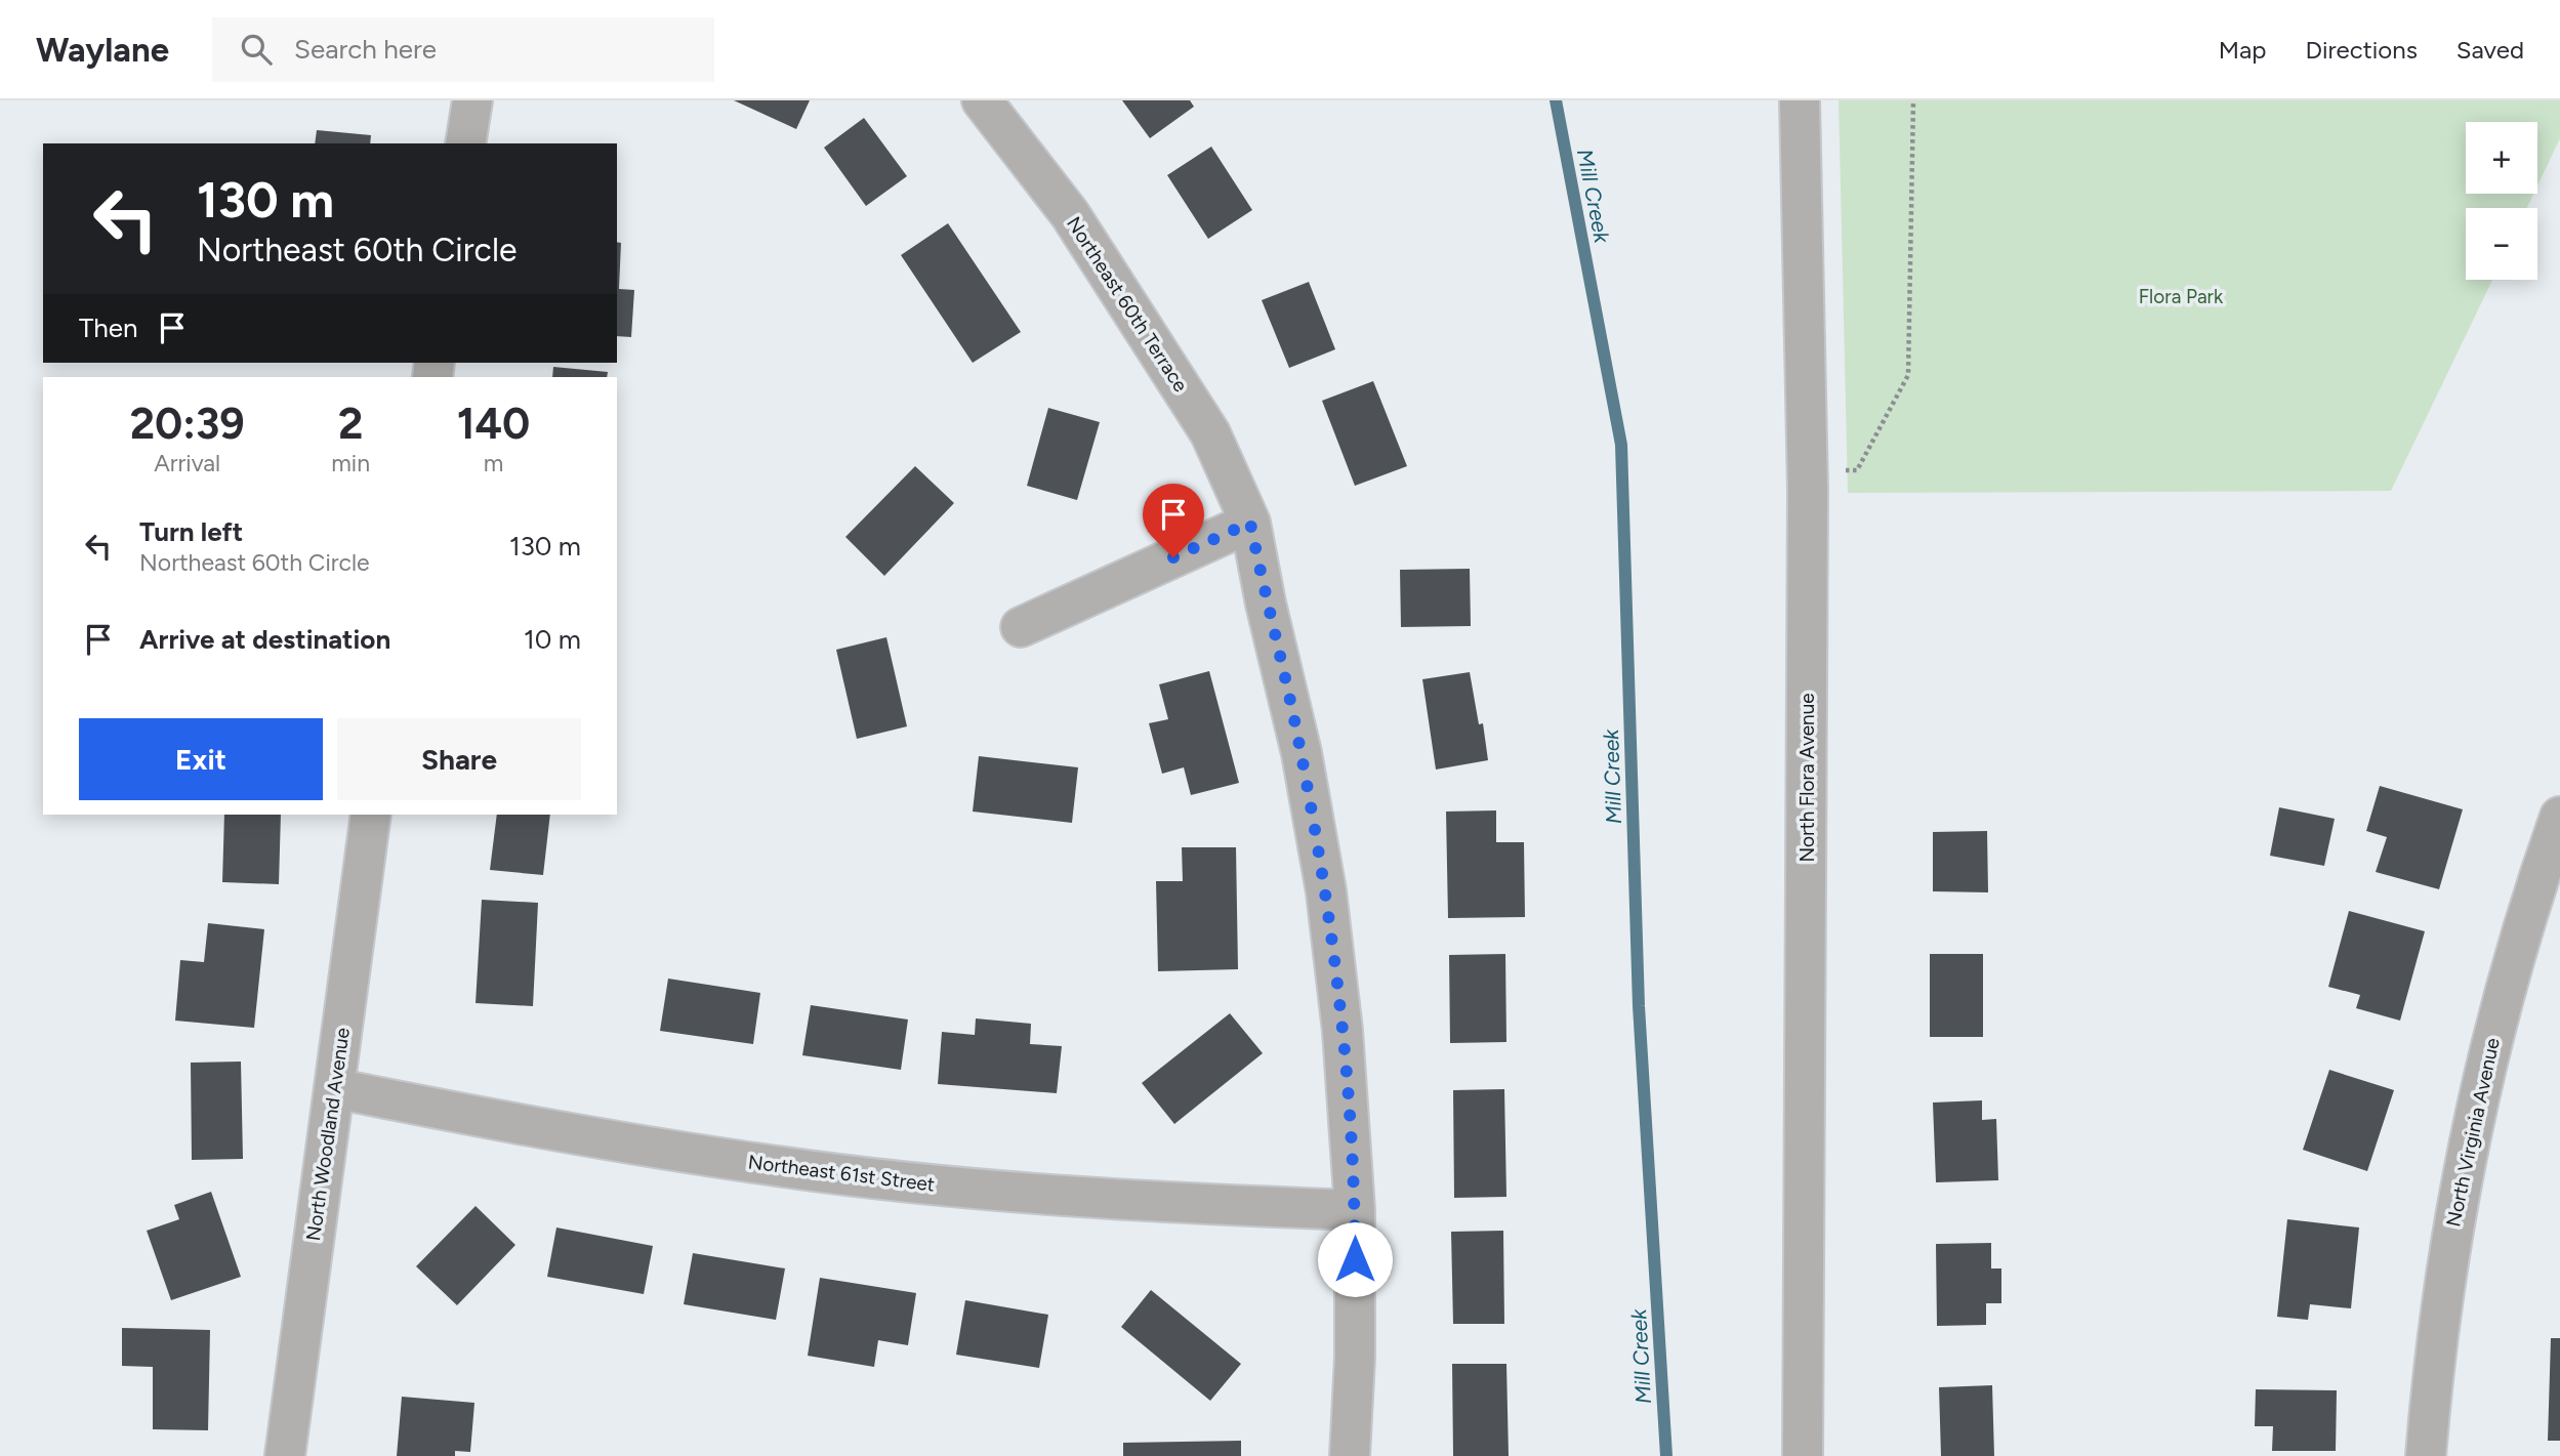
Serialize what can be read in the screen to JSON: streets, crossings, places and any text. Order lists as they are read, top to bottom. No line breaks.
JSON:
{"streets":{"street":["Northeast 60th Terrace","North Flora Avenue","North Virginia Avenue","North Woodland Avenue","Northeast 61st Street"]},"crossings":[["Northeast 60th Terrace","Northeast 61st Street"],["North Woodland Avenue","Northeast 61st Street"]],"water":["Mill Creek"],"parks":["Flora Park"],"page":{"header":"Waylane","search":"Search here","nav":["Map","Directions","Saved"],"map_buttons":["+","−"],"turn":["130 m","Northeast 60th Circle"],"then":"Then","eta":["20:39","Arrival","2","min","140","m"],"list":[{"name":"Turn left","note":"Northeast 60th Circle","value":"130 m"},{"name":"Arrive at destination","value":"10 m"}],"buttons":["Exit","Share"]}}
